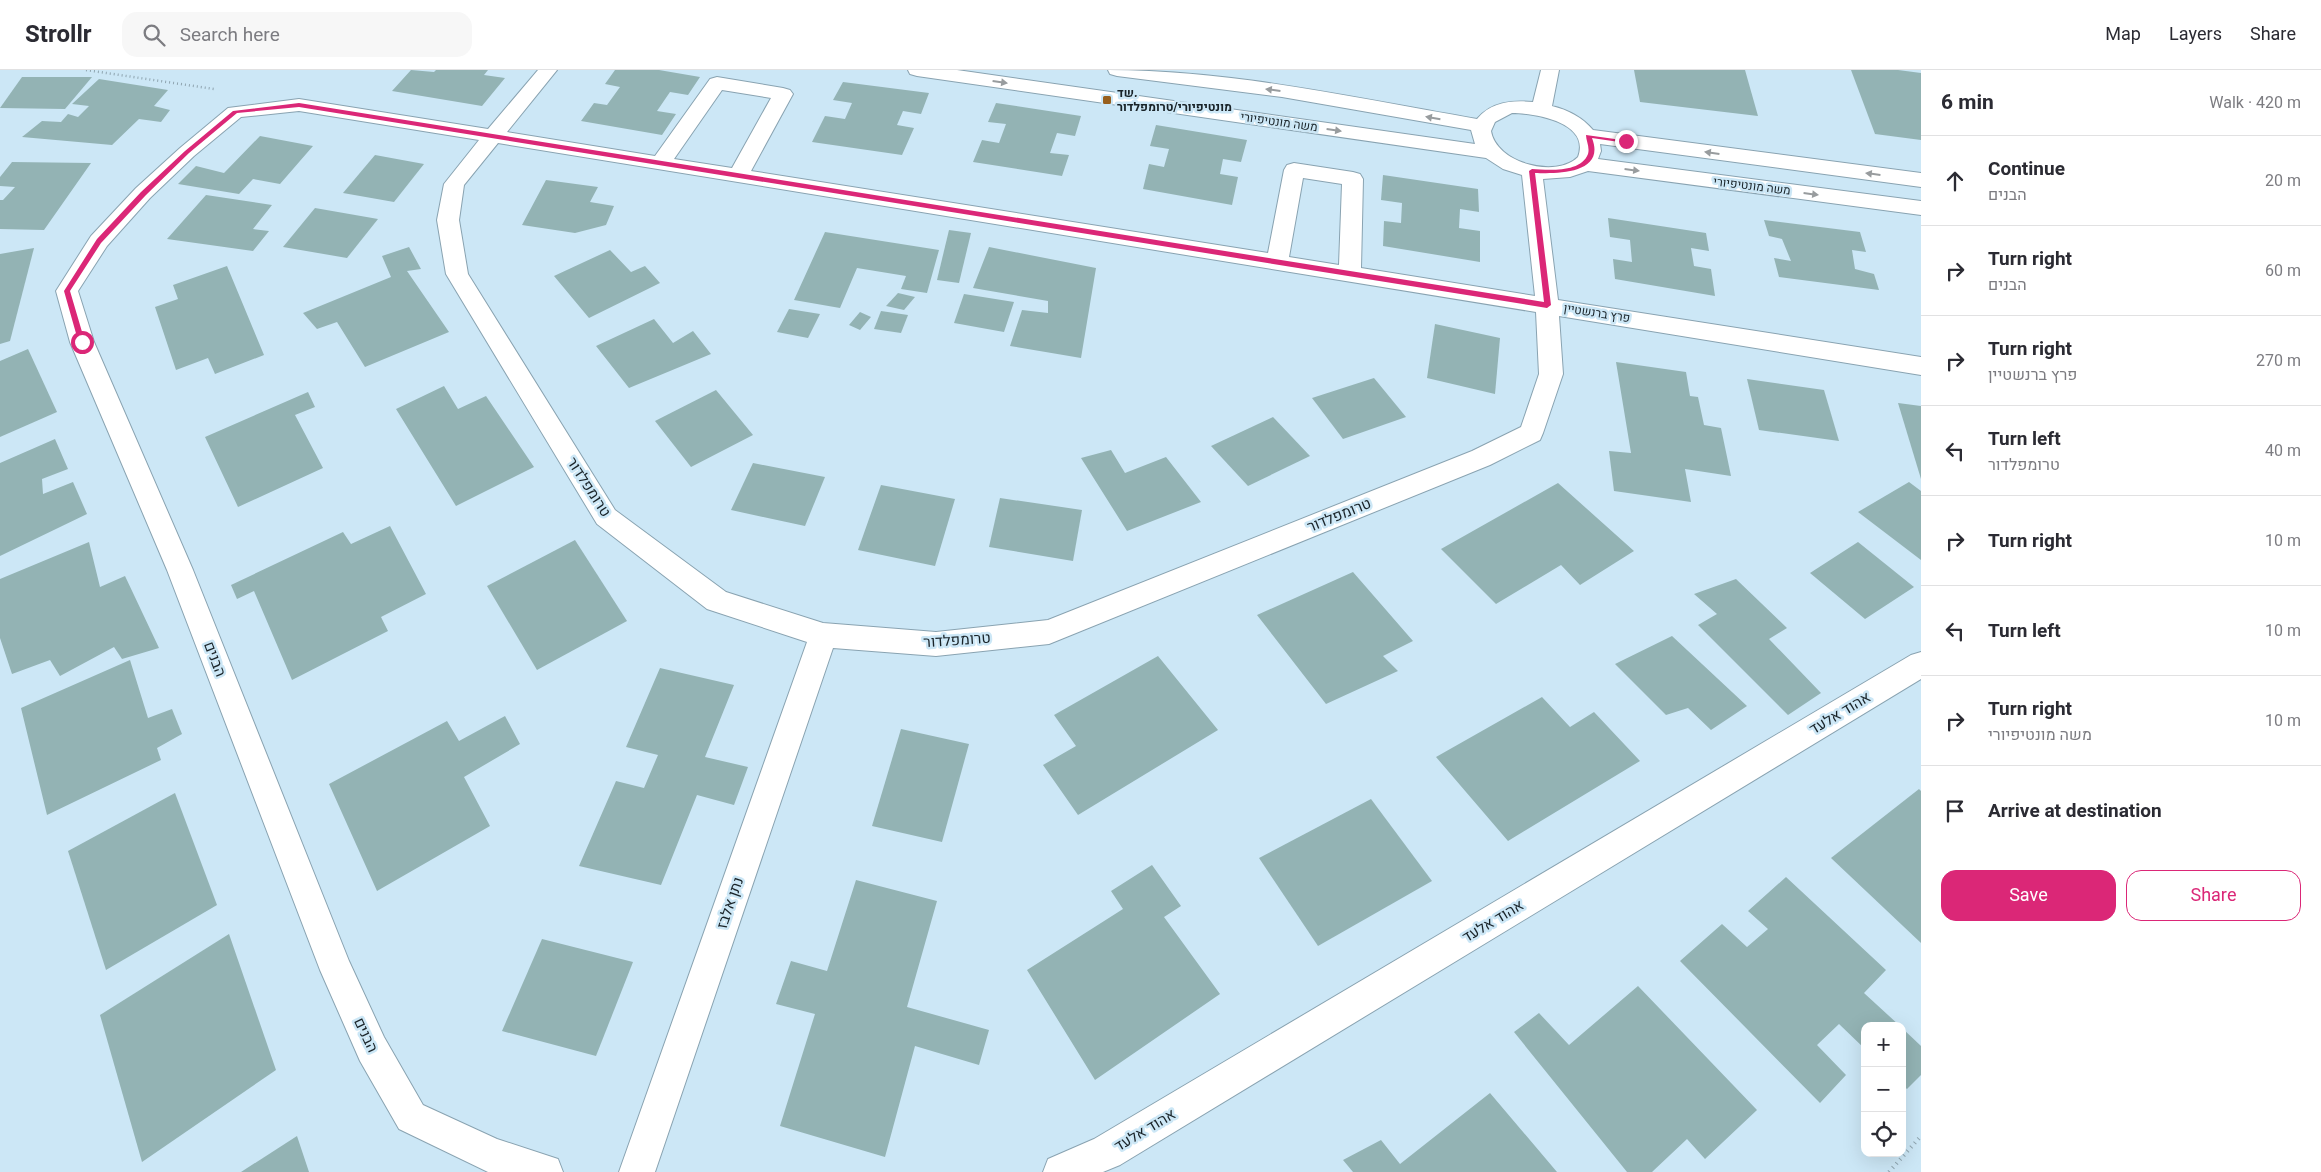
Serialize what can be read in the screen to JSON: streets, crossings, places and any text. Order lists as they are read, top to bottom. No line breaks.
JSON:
{"streets":{"street":["משה מונטיפיורי","פרץ ברנשטיין","טרומפלדור","הבנים","אהוד אלעד","נתן אלבז"]},"crossings":[["פרץ ברנשטיין","טרומפלדור"],["פרץ ברנשטיין","הבנים"],["טרומפלדור","נתן אלבז"]],"places":{"transit":["שד. מונטיפיורי/טרומפלדור"]},"page":{"header":"Strollr","search":"Search here","nav":["Map","Layers","Share"],"heading":["6 min","Walk · 420 m"],"list":[["Continue","הבנים","20 m"],["Turn right","הבנים","60 m"],["Turn right","פרץ ברנשטיין","270 m"],["Turn left","טרומפלדור","40 m"],["Turn right","10 m"],["Turn left","10 m"],["Turn right","משה מונטיפיורי","10 m"],"Arrive at destination"],"buttons":["Save","Share"],"map_buttons":["+","−"]}}
